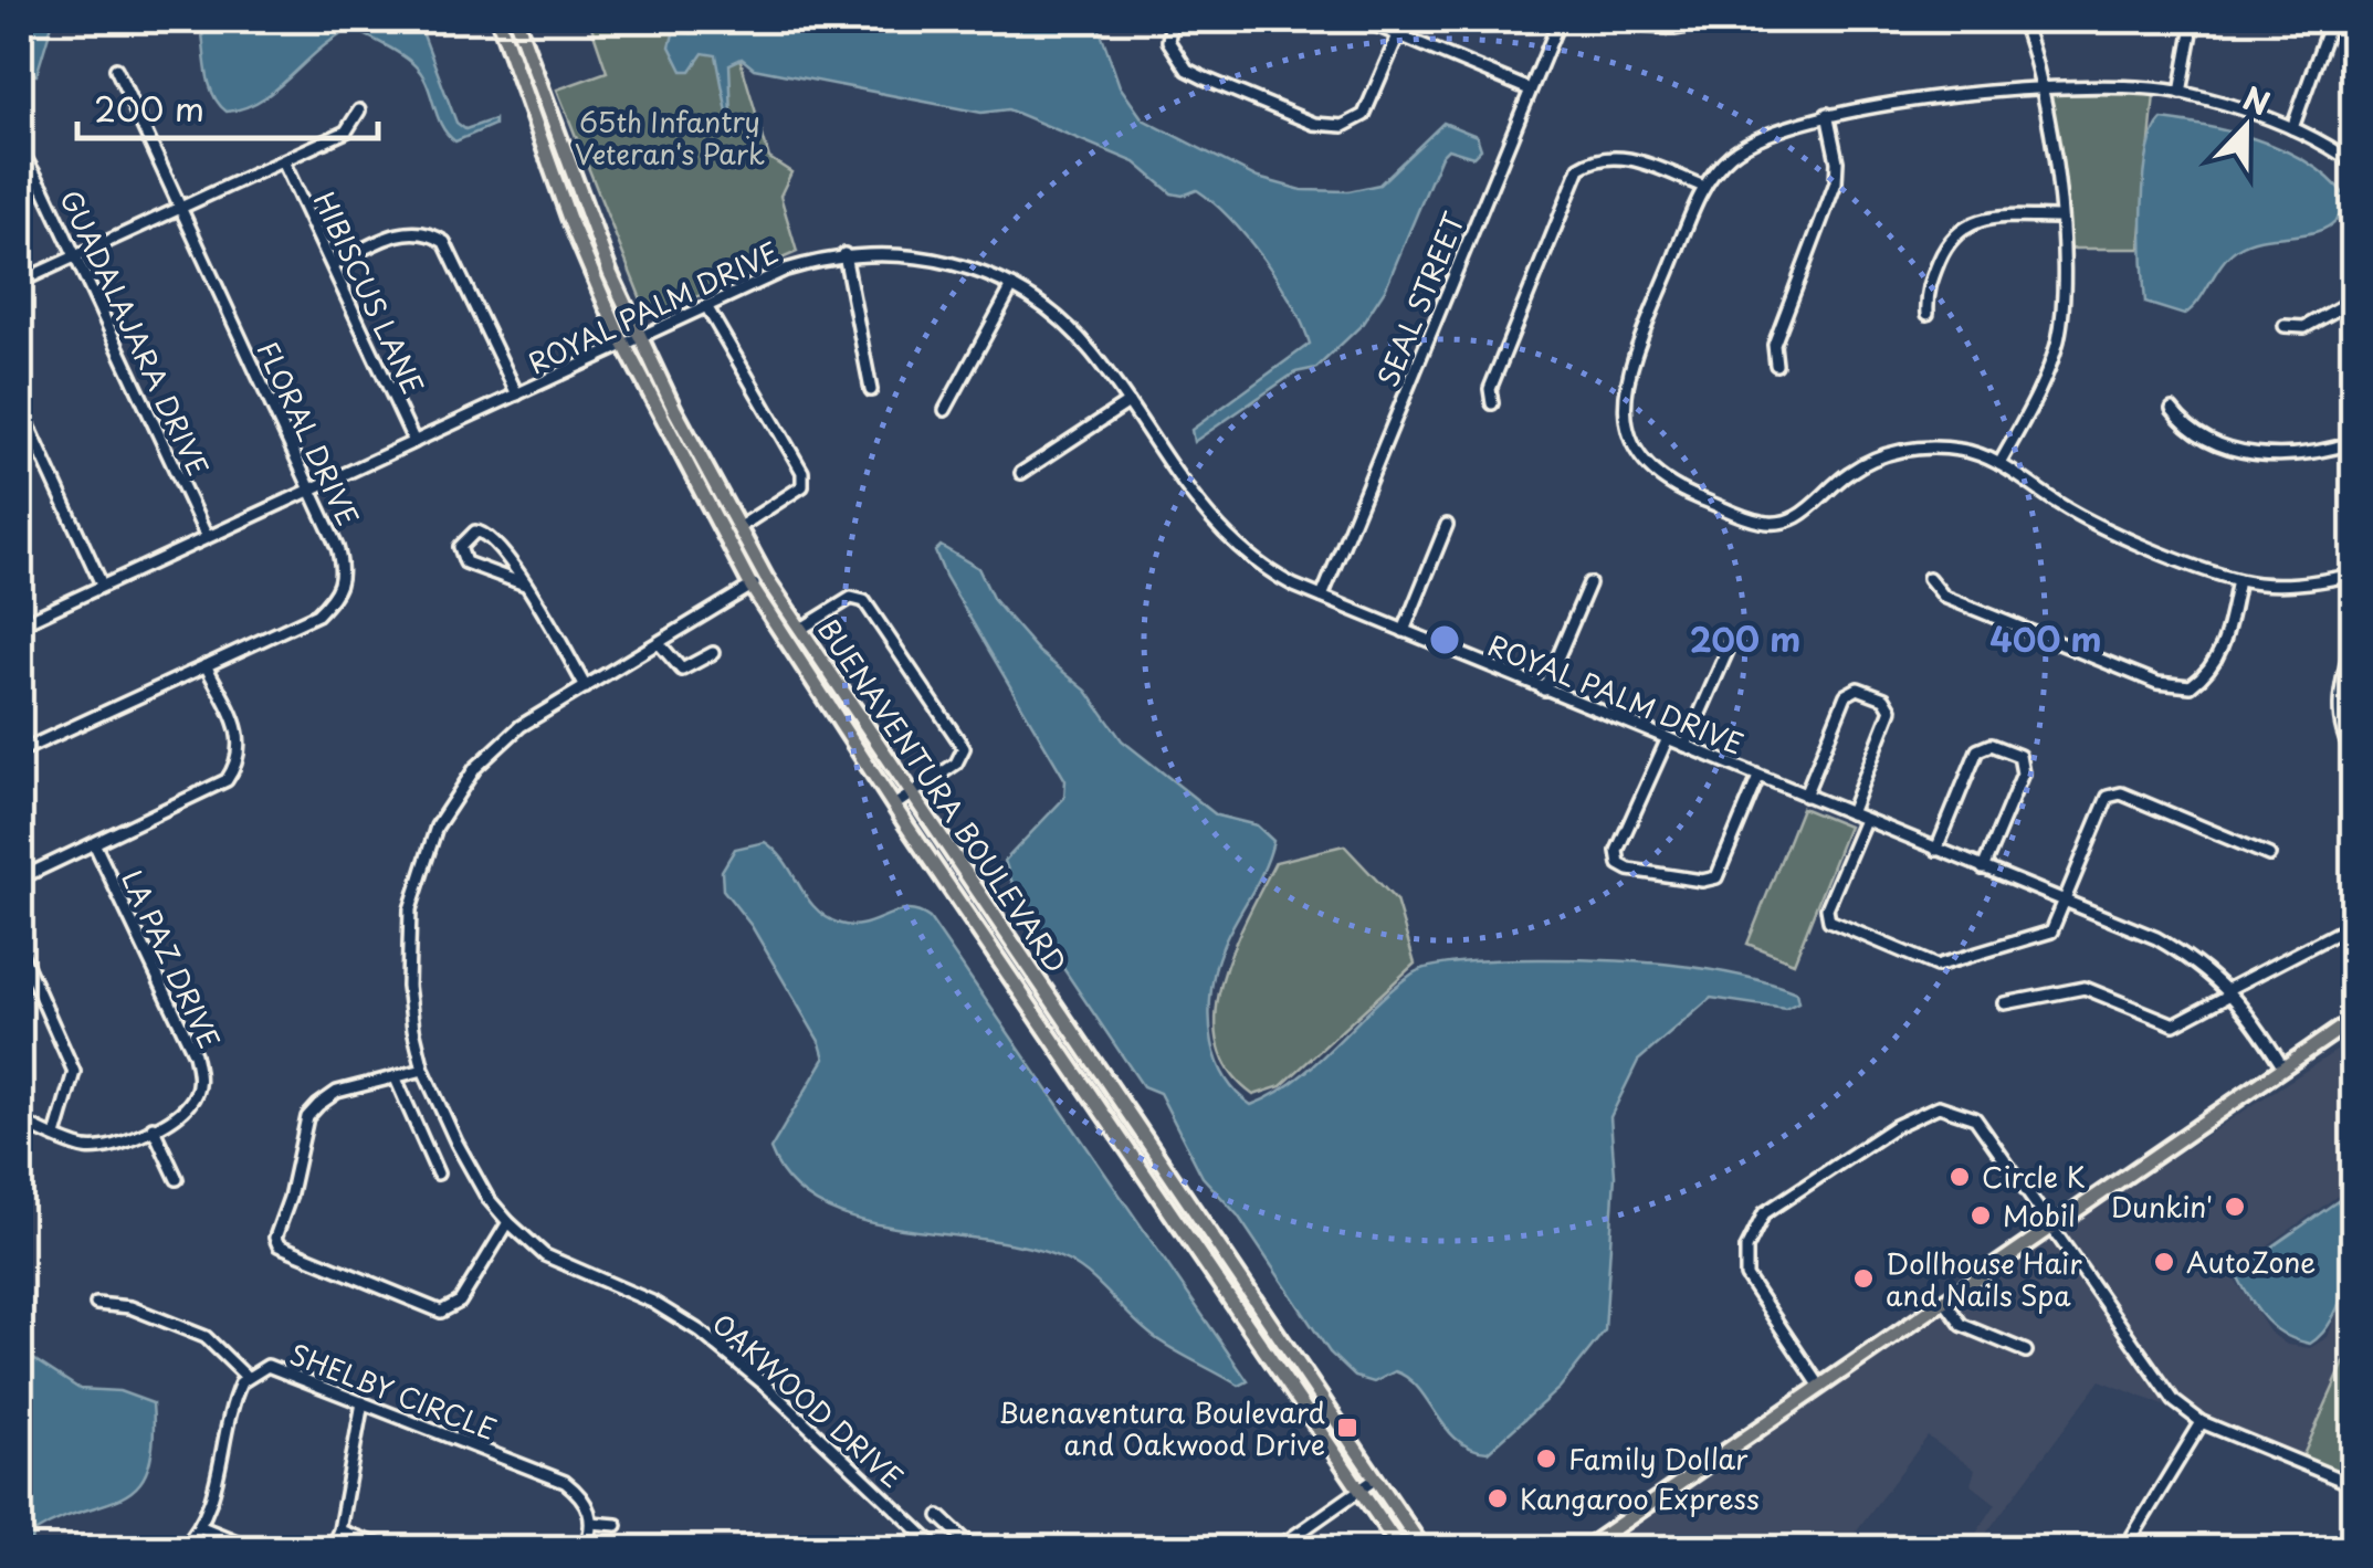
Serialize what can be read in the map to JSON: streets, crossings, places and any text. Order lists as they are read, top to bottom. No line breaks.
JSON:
{"streets":{"main road":["BUENAVENTURA BOULEVARD"],"street":["HIBISCUS LANE","SEAL STREET","ROYAL PALM DRIVE","GUADALAJARA DRIVE","FLORAL DRIVE","LA PAZ DRIVE","SHELBY CIRCLE","OAKWOOD DRIVE"]},"crossings":[["HIBISCUS LANE","ROYAL PALM DRIVE"],["SEAL STREET","ROYAL PALM DRIVE"],["ROYAL PALM DRIVE","GUADALAJARA DRIVE"],["ROYAL PALM DRIVE","FLORAL DRIVE"],["ROYAL PALM DRIVE","BUENAVENTURA BOULEVARD"],["BUENAVENTURA BOULEVARD","OAKWOOD DRIVE"]],"parks":["65th Infantry Veteran's Park"],"places":{"other":["Circle K","Dunkin'","Mobil","AutoZone","Dollhouse Hair and Nails Spa","Family Dollar","Kangaroo Express"],"transit":["Buenaventura Boulevard and Oakwood Drive"]},"scale_bar":"200 m","north":"top","rings":["200 m","400 m"]}
